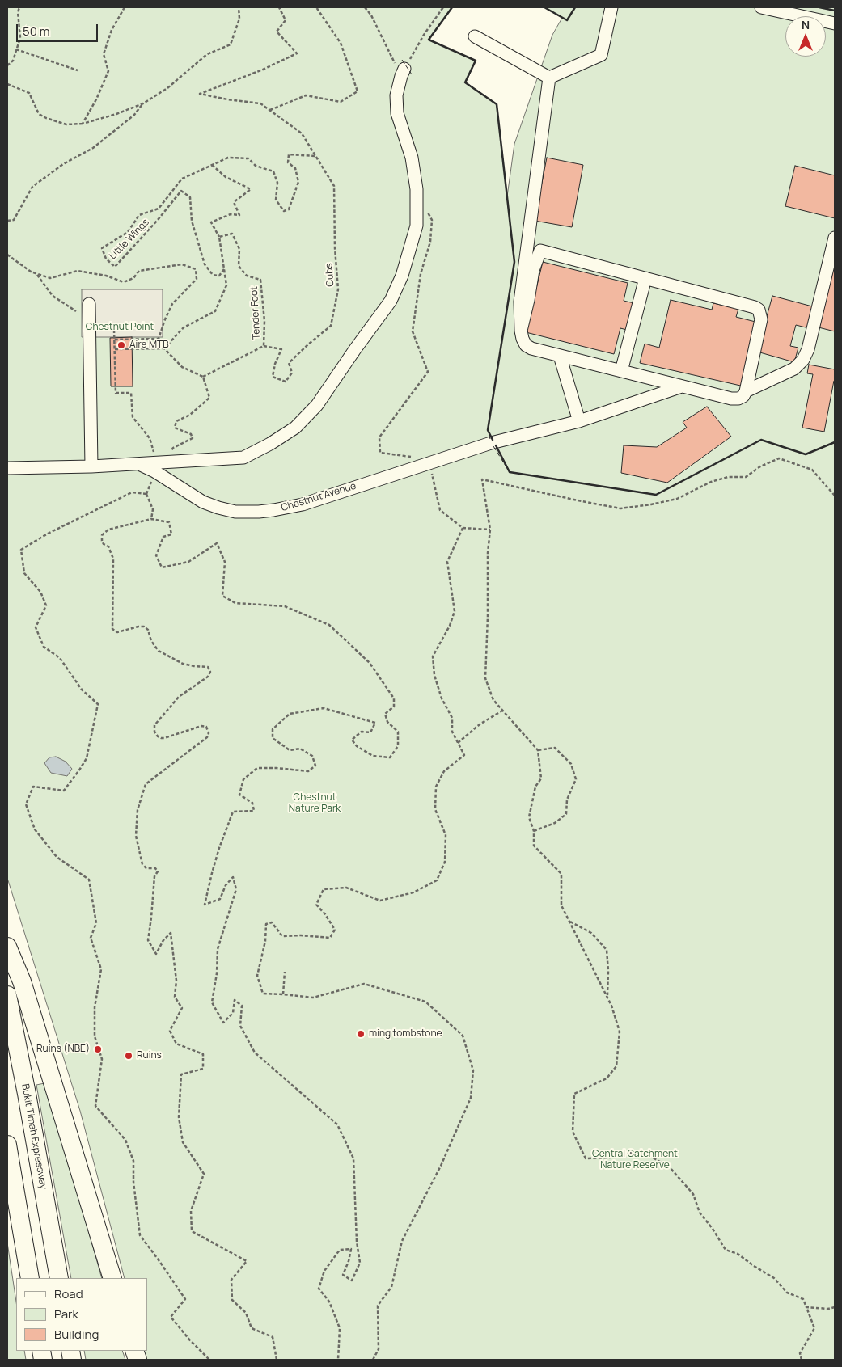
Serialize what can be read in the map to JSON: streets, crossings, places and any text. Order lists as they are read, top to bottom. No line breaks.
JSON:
{"streets":{"highway":["Bukit Timah Expressway"],"street":["Chestnut Avenue"],"path":["Little Wings","Cubs","Tender Foot"]},"crossings":[["Little Wings","Cubs"],["Cubs","Tender Foot"]],"parks":["Chestnut Point","Chestnut Nature Park","Central Catchment Nature Reserve"],"places":["Aire MTB","ming tombstone","Ruins (NBE)","Ruins"],"legend":["Road","Park","Building"],"scale_bar":"50 m","north":"top"}
